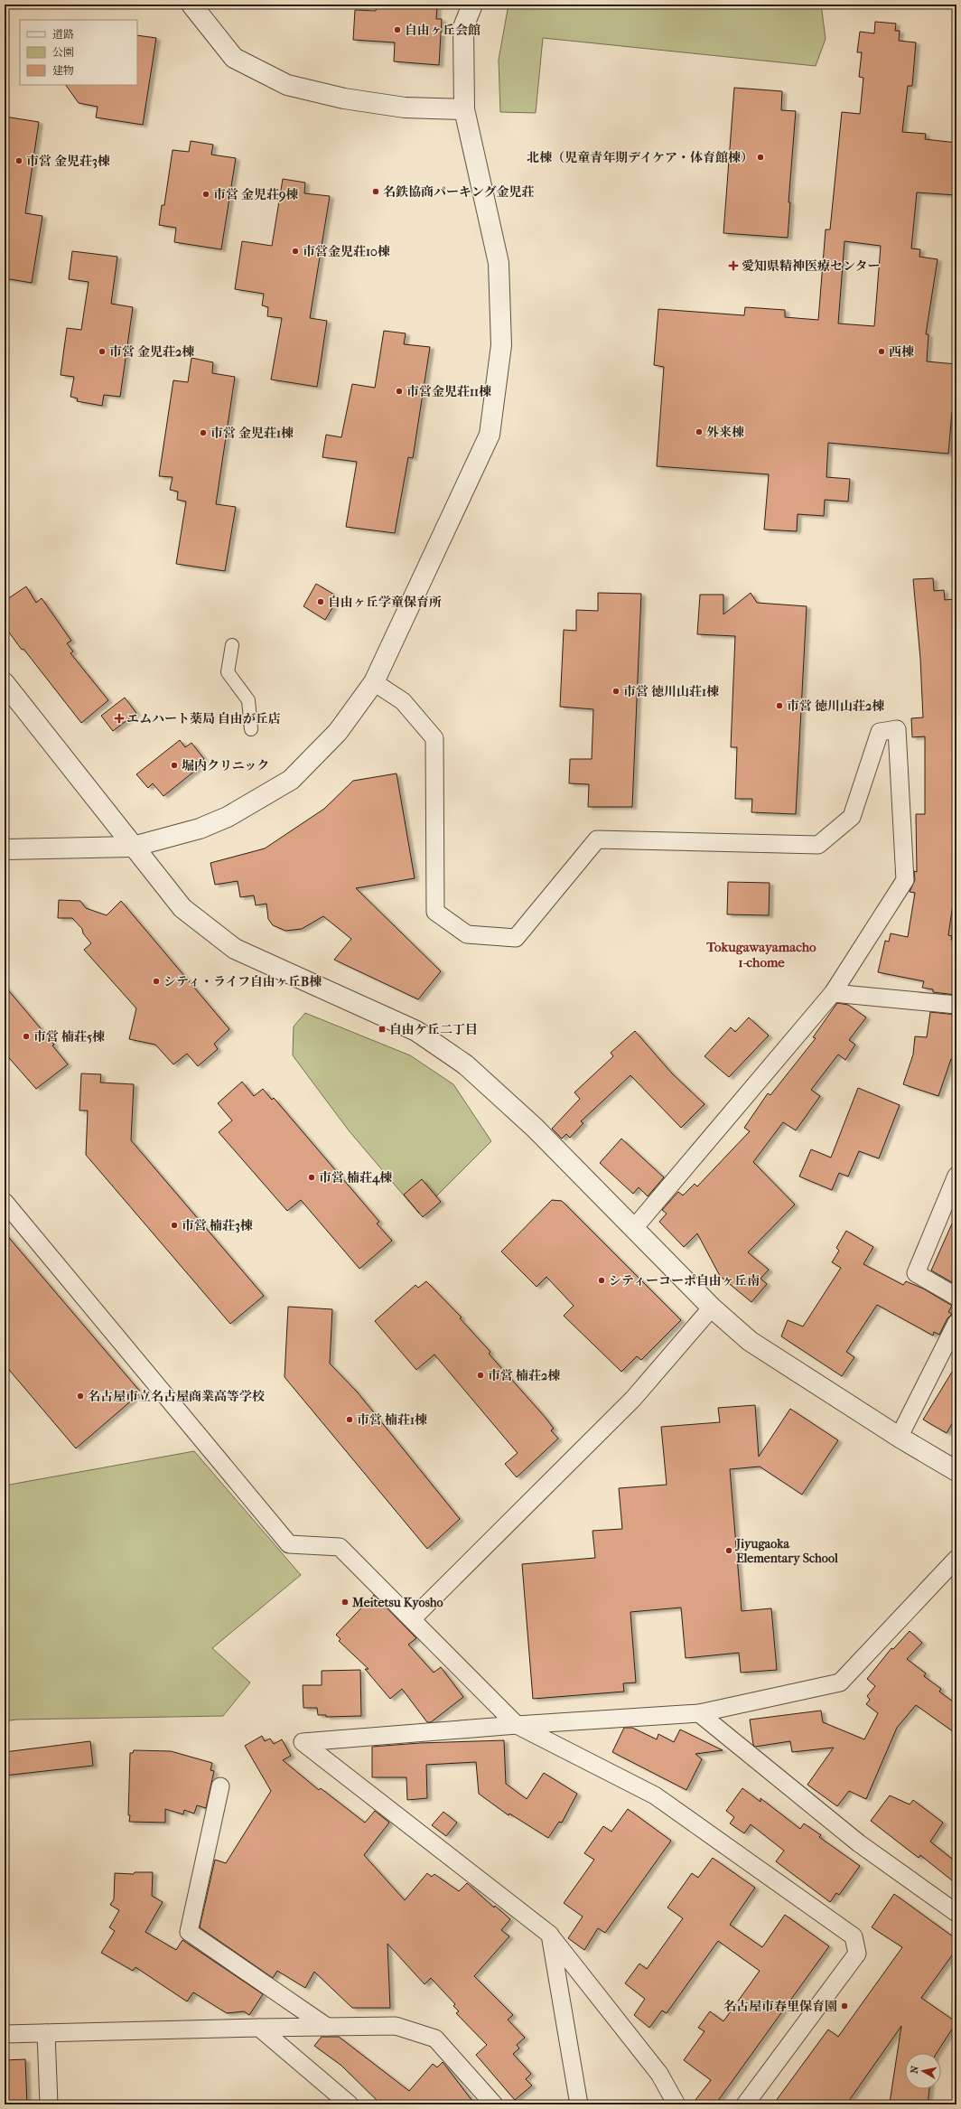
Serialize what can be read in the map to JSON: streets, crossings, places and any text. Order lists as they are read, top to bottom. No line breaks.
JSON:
{"districts":["Tokugawayamacho 1-chome"],"places":{"other":["自由ヶ丘会館","北棟（児童青年期デイケア・体育館棟）","市営 金児荘3棟","名鉄協商パーキング金児荘","市営 金児荘9棟","市営金児荘10棟","市営 金児荘2棟","西棟","市営金児荘11棟","外来棟","市営 金児荘1棟","自由ヶ丘学童保育所","市営 徳川山荘1棟","市営 徳川山荘2棟","堀内クリニック","シティ・ライフ自由ヶ丘B棟","市営 楠荘5棟","市営 楠荘4棟","市営 楠荘3棟","シティーコーポ自由ヶ丘南","市営 楠荘2棟","名古屋市立名古屋商業高等学校","市営 楠荘1棟","Jiyugaoka Elementary School","Meitetsu Kyosho","名古屋市春里保育園"],"health":["愛知県精神医療センター","エムハート薬局 自由が丘店"],"transit":["自由ケ丘二丁目"]},"legend":["道路","公園","建物"],"north":"left"}
